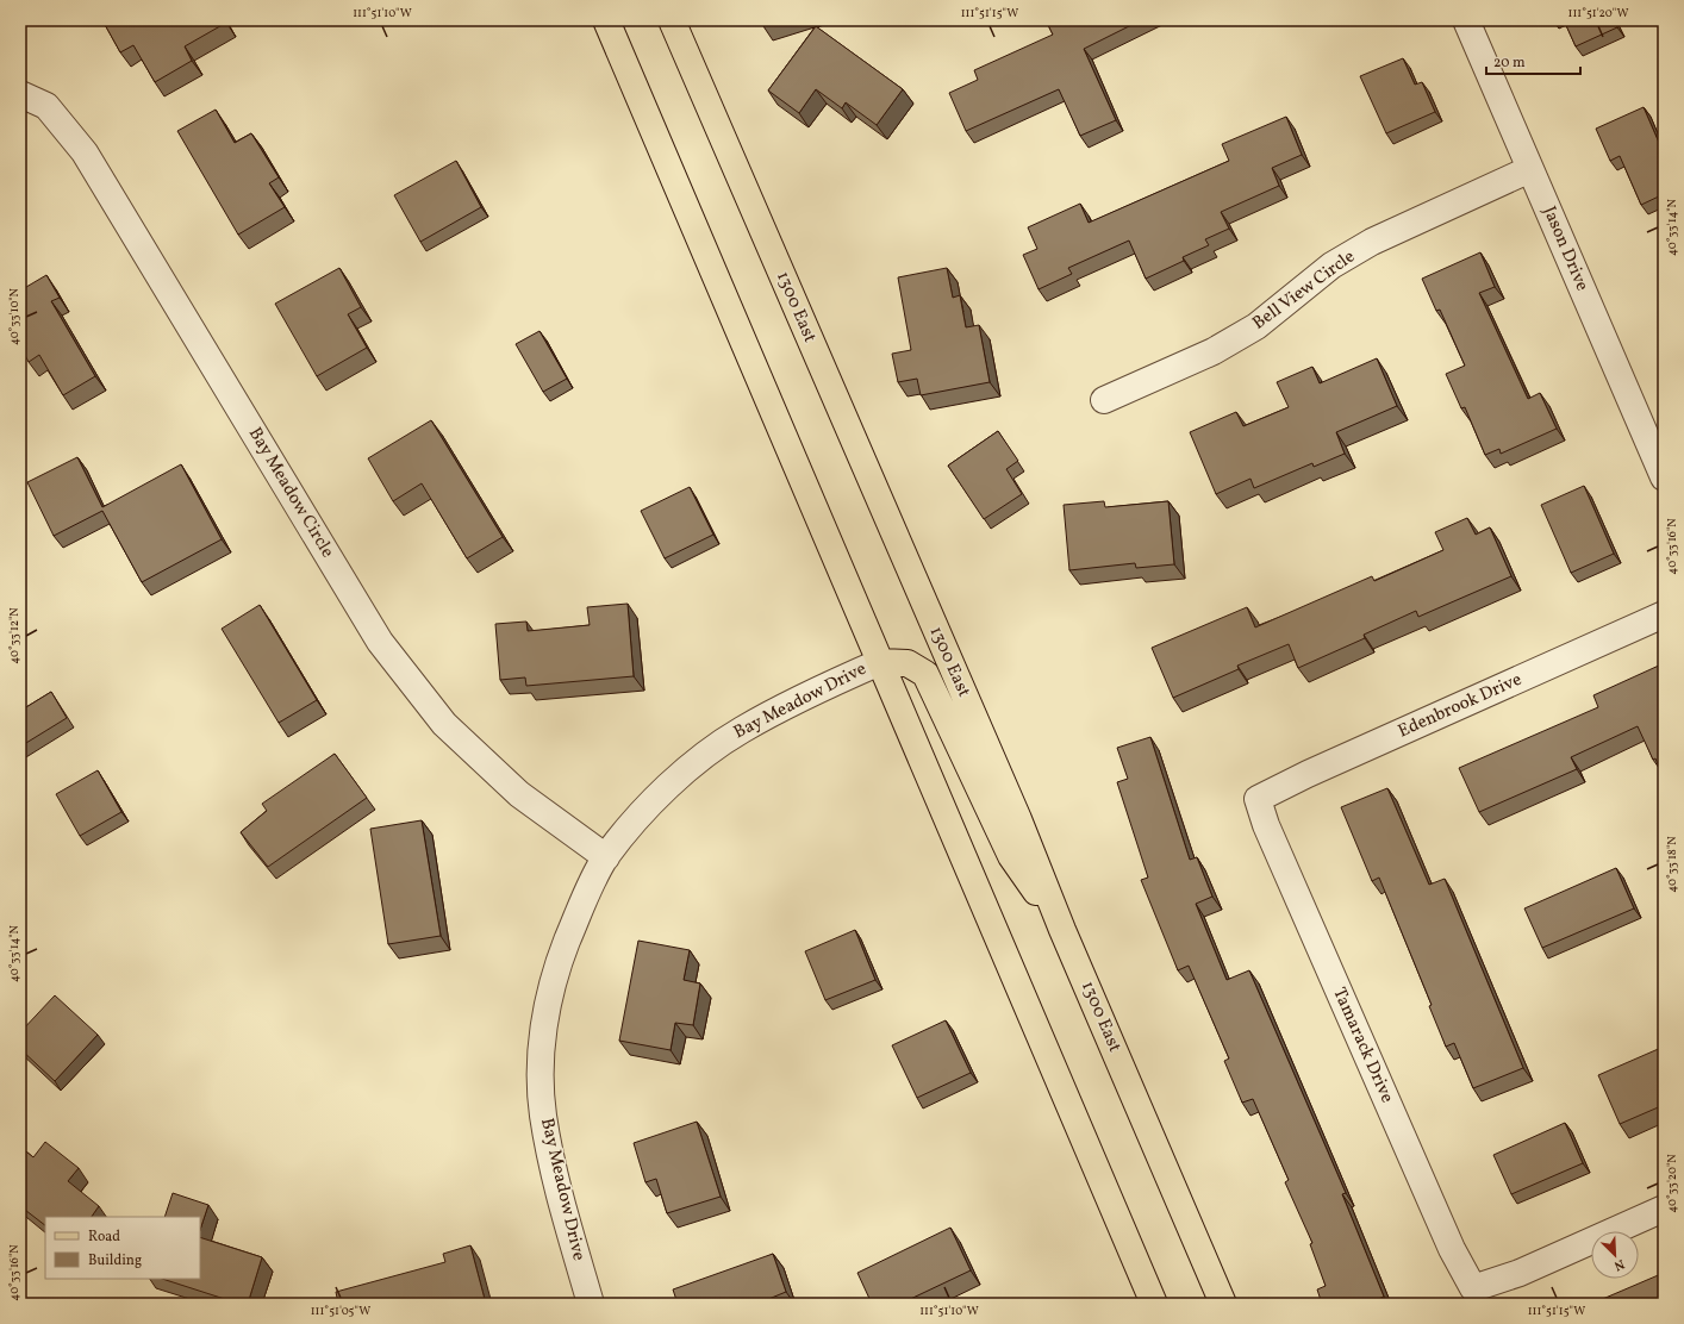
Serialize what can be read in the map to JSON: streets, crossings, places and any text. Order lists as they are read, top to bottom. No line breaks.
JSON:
{"streets":{"main road":["1300 East"],"street":["Jason Drive","Bell View Circle","Bay Meadow Circle","Bay Meadow Drive","Edenbrook Drive","Tamarack Drive"]},"crossings":[["Jason Drive","Bell View Circle"],["Bay Meadow Circle","Bay Meadow Drive"],["Edenbrook Drive","Tamarack Drive"]],"legend":["Road","Building"],"scale_bar":"20 m","north":"bottom right","coordinates":["111°51'10\"W","111°51'15\"W","111°51'20\"W","40°33'14\"N","40°33'10\"N","40°33'16\"N","40°33'12\"N","40°33'18\"N","40°33'20\"N","111°51'05\"W"]}
